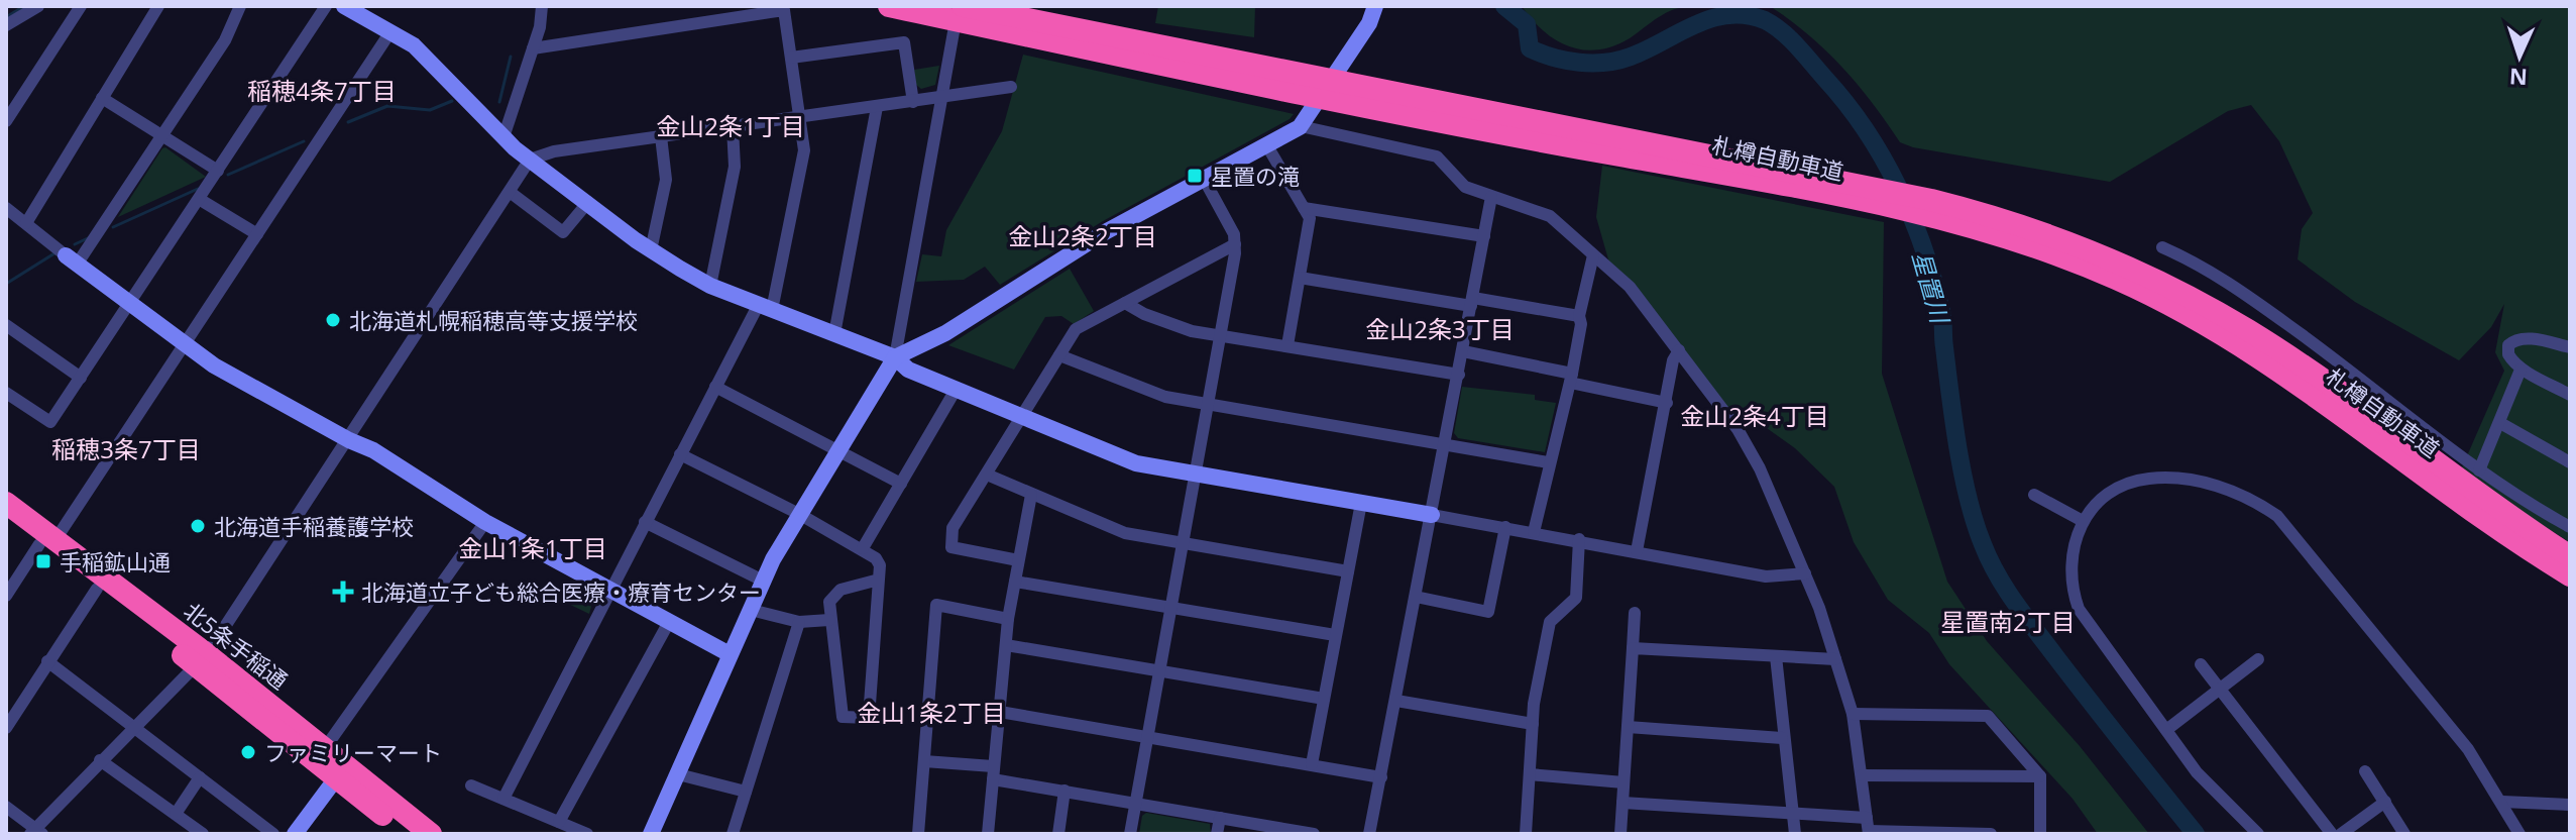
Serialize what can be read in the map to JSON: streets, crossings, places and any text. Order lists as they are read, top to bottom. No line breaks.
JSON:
{"streets":{"highway":["札樽自動車道","北5条手稲通"]},"districts":["稲穂4条7丁目","金山2条1丁目","金山2条2丁目","金山2条3丁目","金山2条4丁目","稲穂3条7丁目","金山1条1丁目","星置南2丁目","金山1条2丁目"],"water":["星置川"],"places":{"transit":["星置の滝","手稲鉱山通"],"other":["北海道札幌稲穂高等支援学校","北海道手稲養護学校","ファミリーマート"],"health":["北海道立子ども総合医療・療育センター"]},"north":"bottom"}
